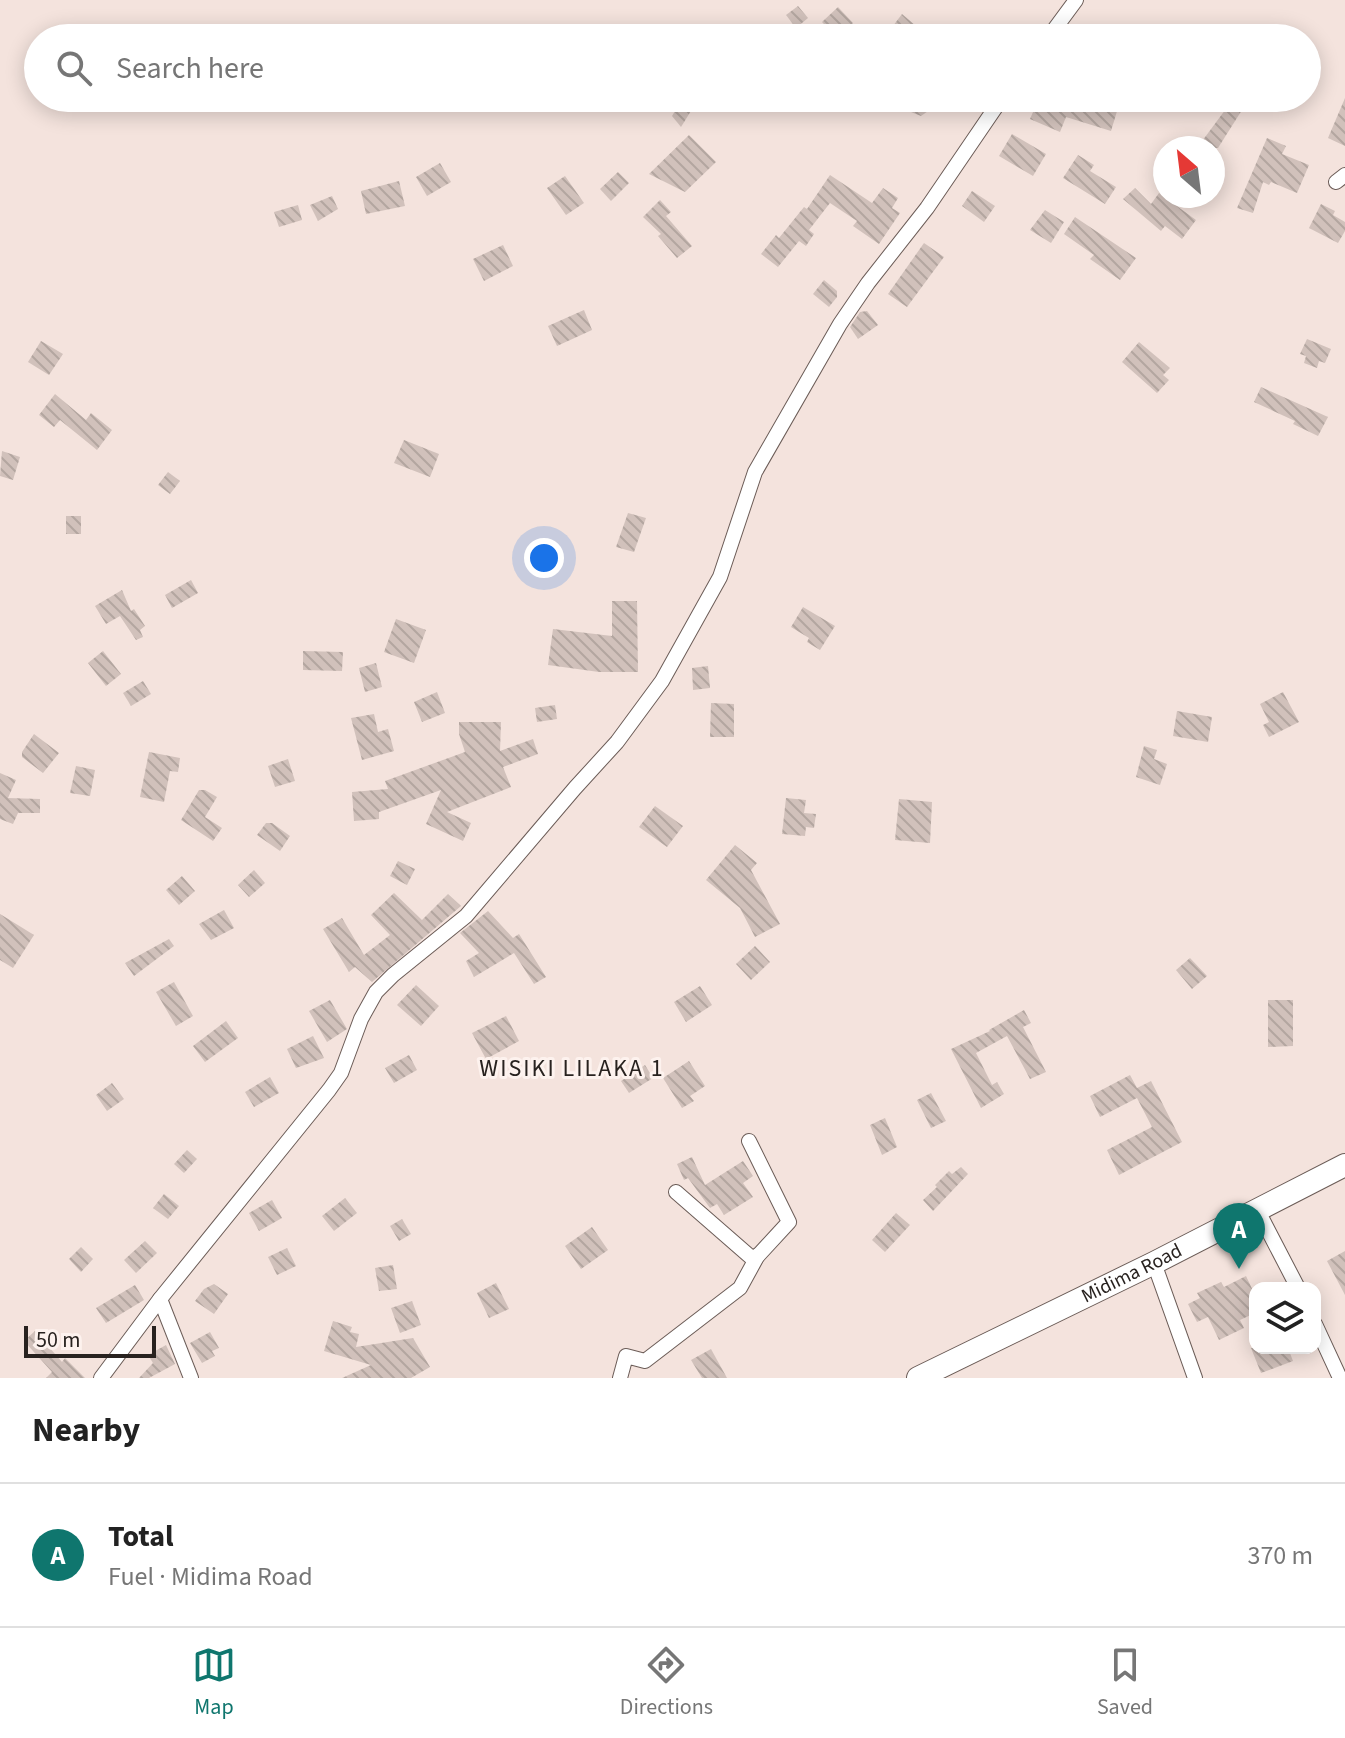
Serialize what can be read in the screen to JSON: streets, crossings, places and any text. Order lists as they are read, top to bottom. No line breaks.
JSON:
{"streets":{"main road":["Midima Road"]},"districts":["WISIKI LILAKA 1"],"scale_bar":"50 m","north":"top left","page":{"search":"Search here","pins":"A","scale":"50 m","heading":"Nearby","list":[{"mark":"A","name":"Total","note":"Fuel · Midima Road","value":"370 m"}],"nav":["Map","Directions","Saved"]}}
